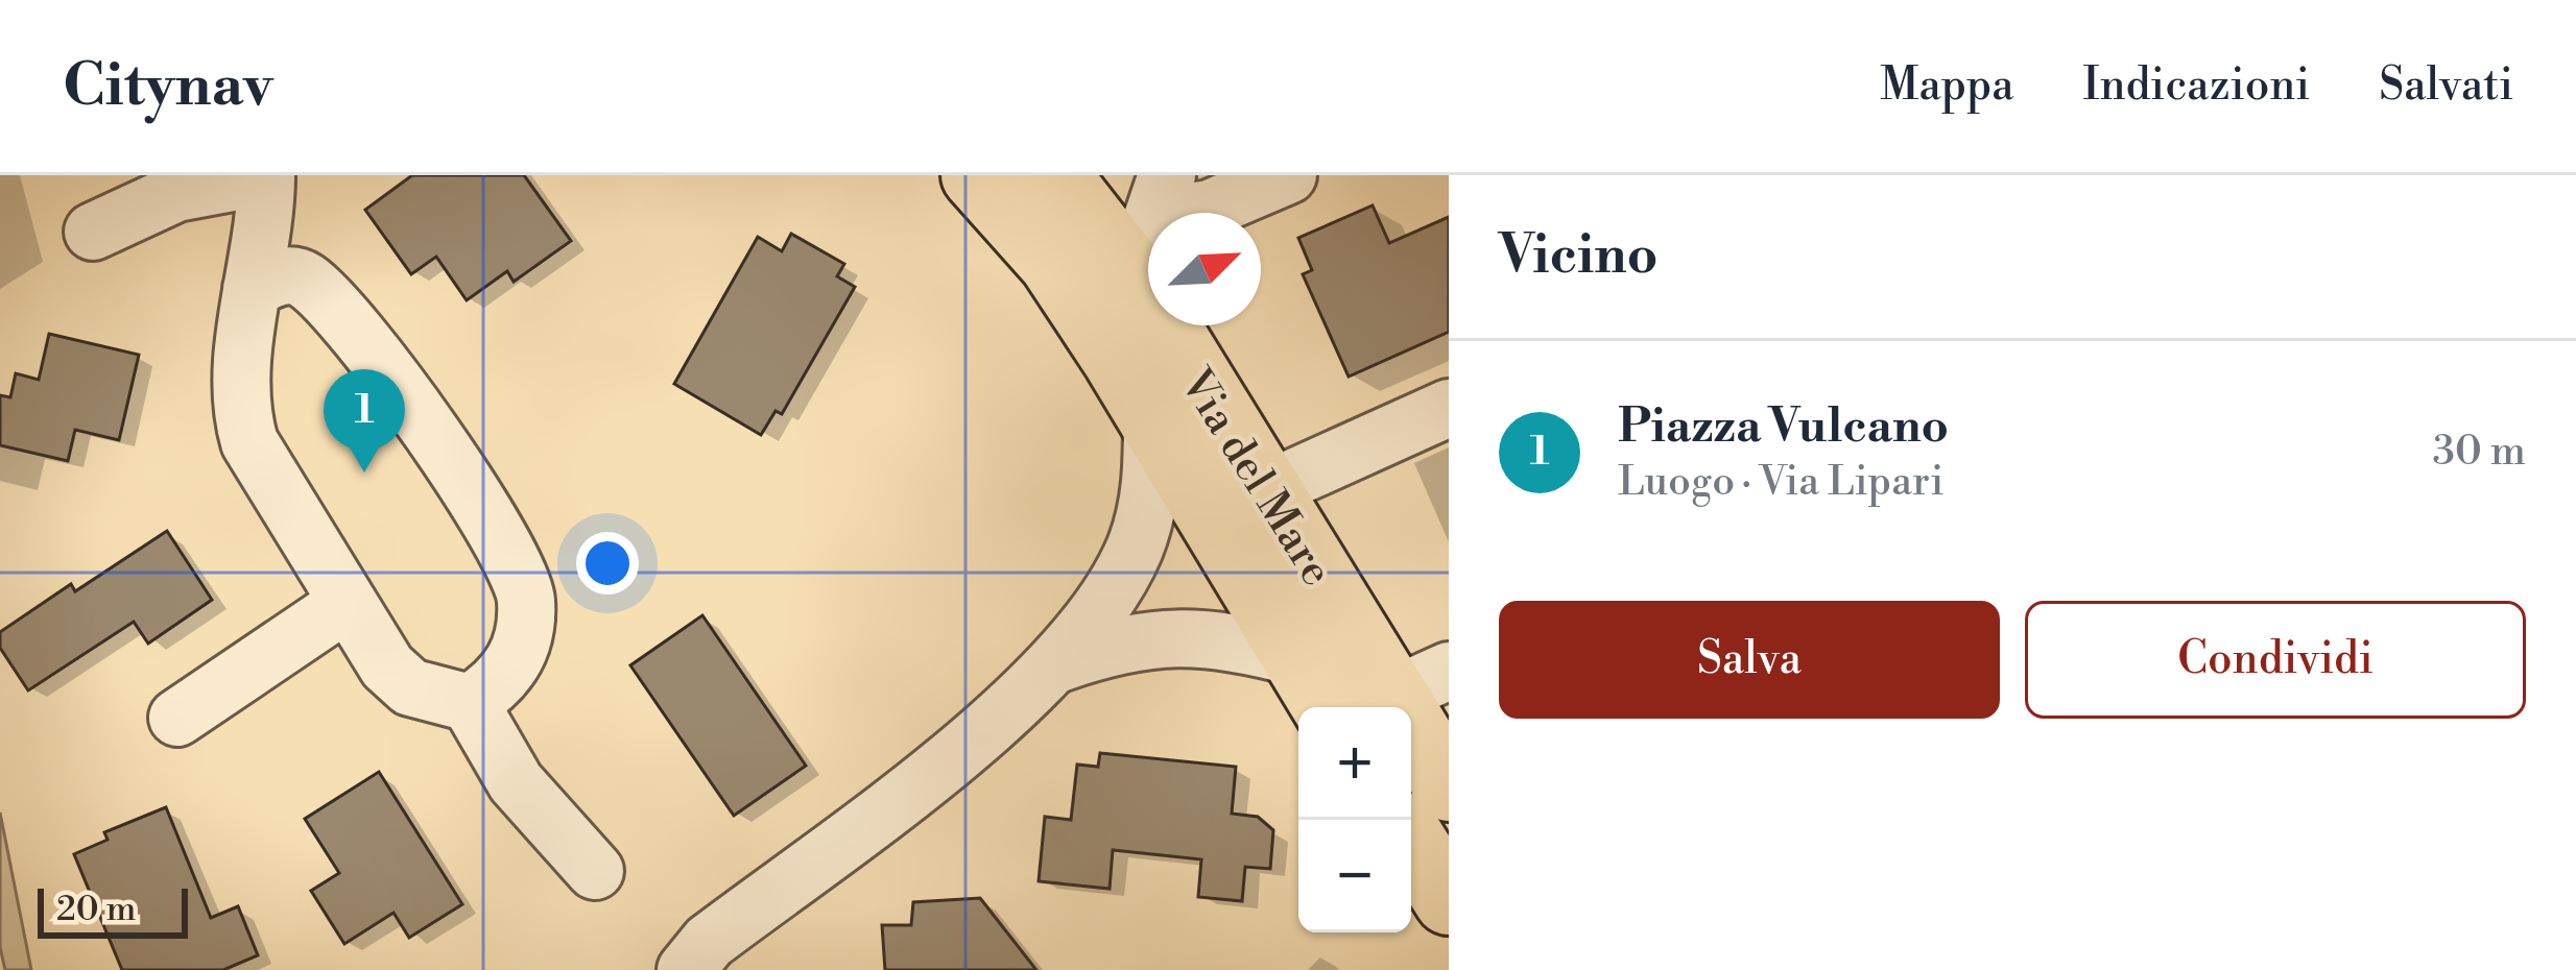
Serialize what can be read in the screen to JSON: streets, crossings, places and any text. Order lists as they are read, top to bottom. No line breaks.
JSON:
{"streets":{"main road":["Via del Mare"]},"scale_bar":"20 m","north":"top right","page":{"header":"Citynav","nav":["Mappa","Indicazioni","Salvati"],"heading":"Vicino","list":[{"mark":"1","name":"Piazza Vulcano","note":"Luogo · Via Lipari","value":"30 m"}],"pins":"1","buttons":["Salva","Condividi"],"map_buttons":["+","−"],"scale":"20 m"}}
